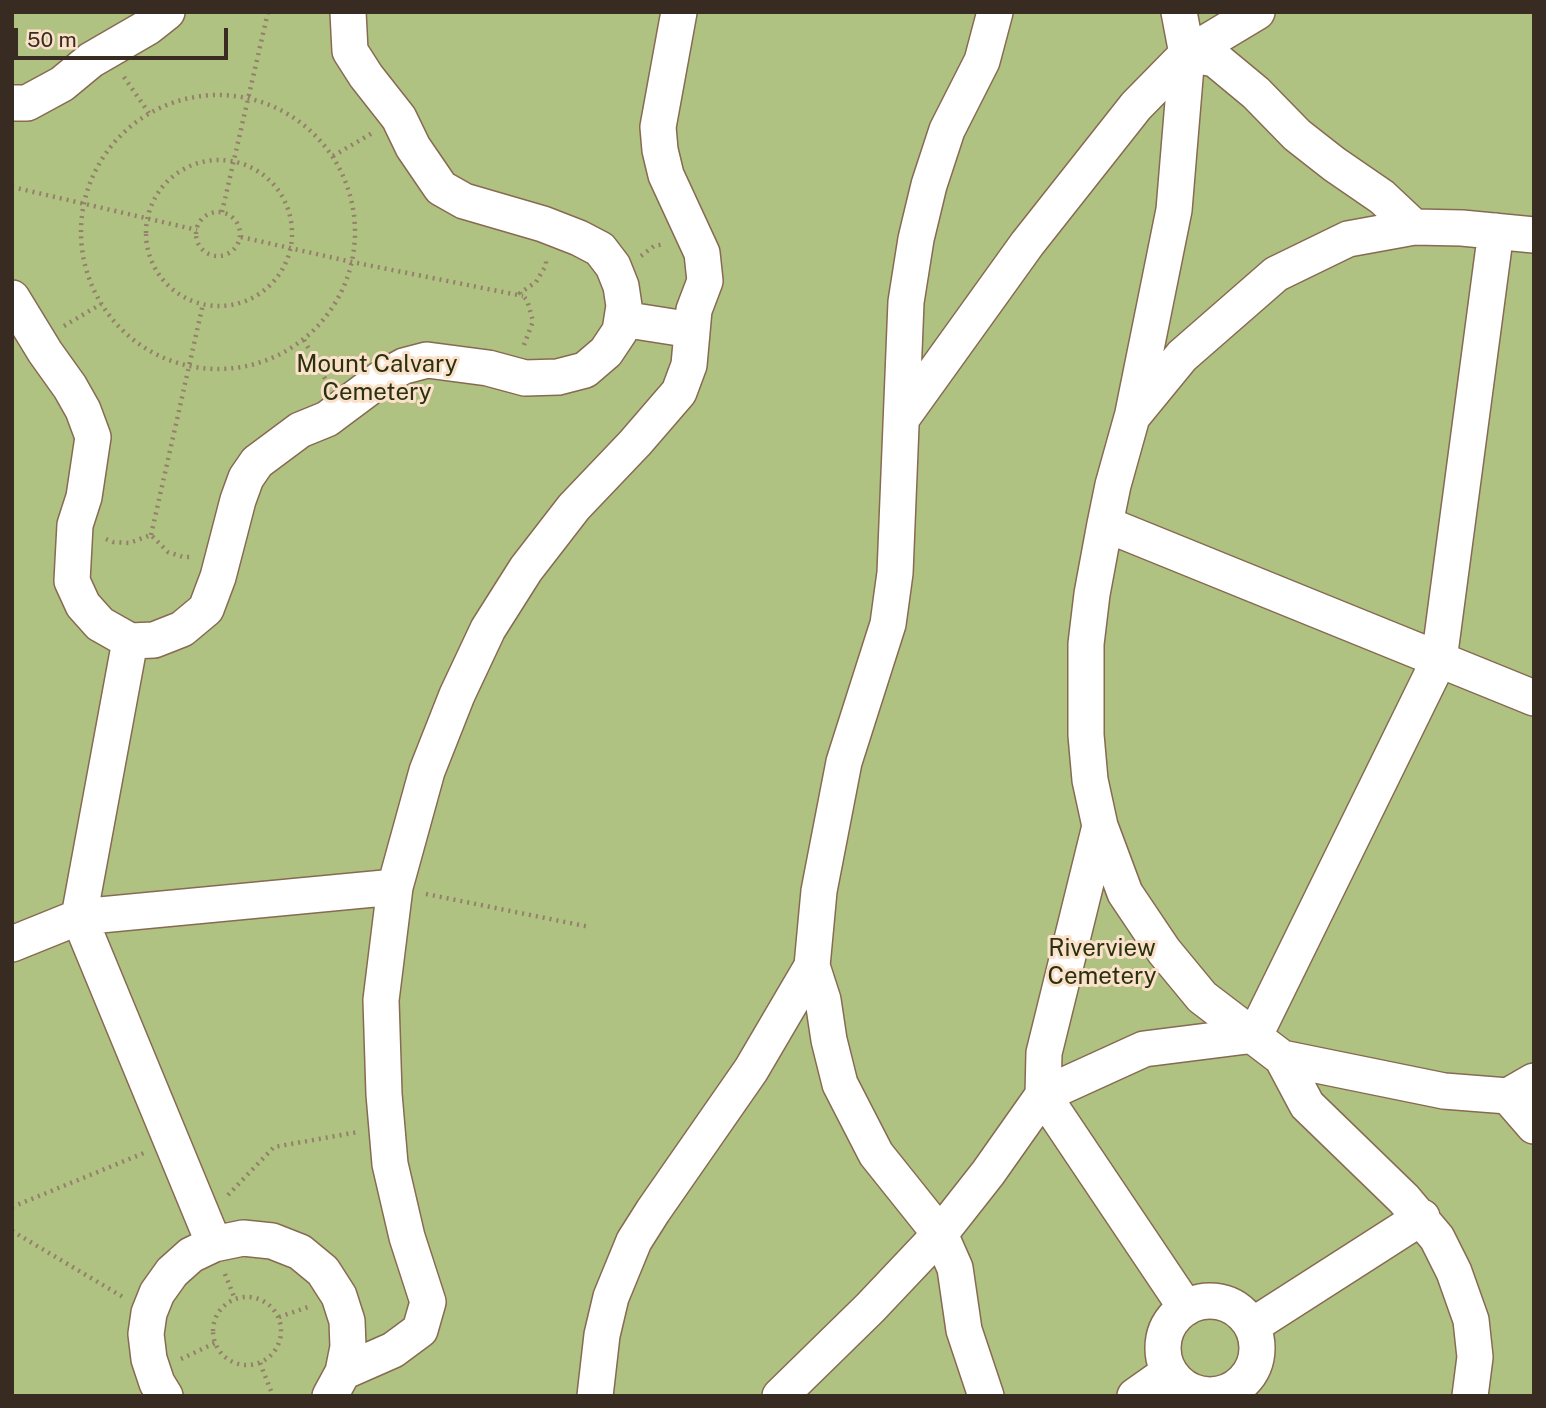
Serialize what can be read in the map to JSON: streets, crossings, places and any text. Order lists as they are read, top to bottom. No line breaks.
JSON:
{"parks":["Mount Calvary Cemetery","Riverview Cemetery"],"scale_bar":"50 m"}
